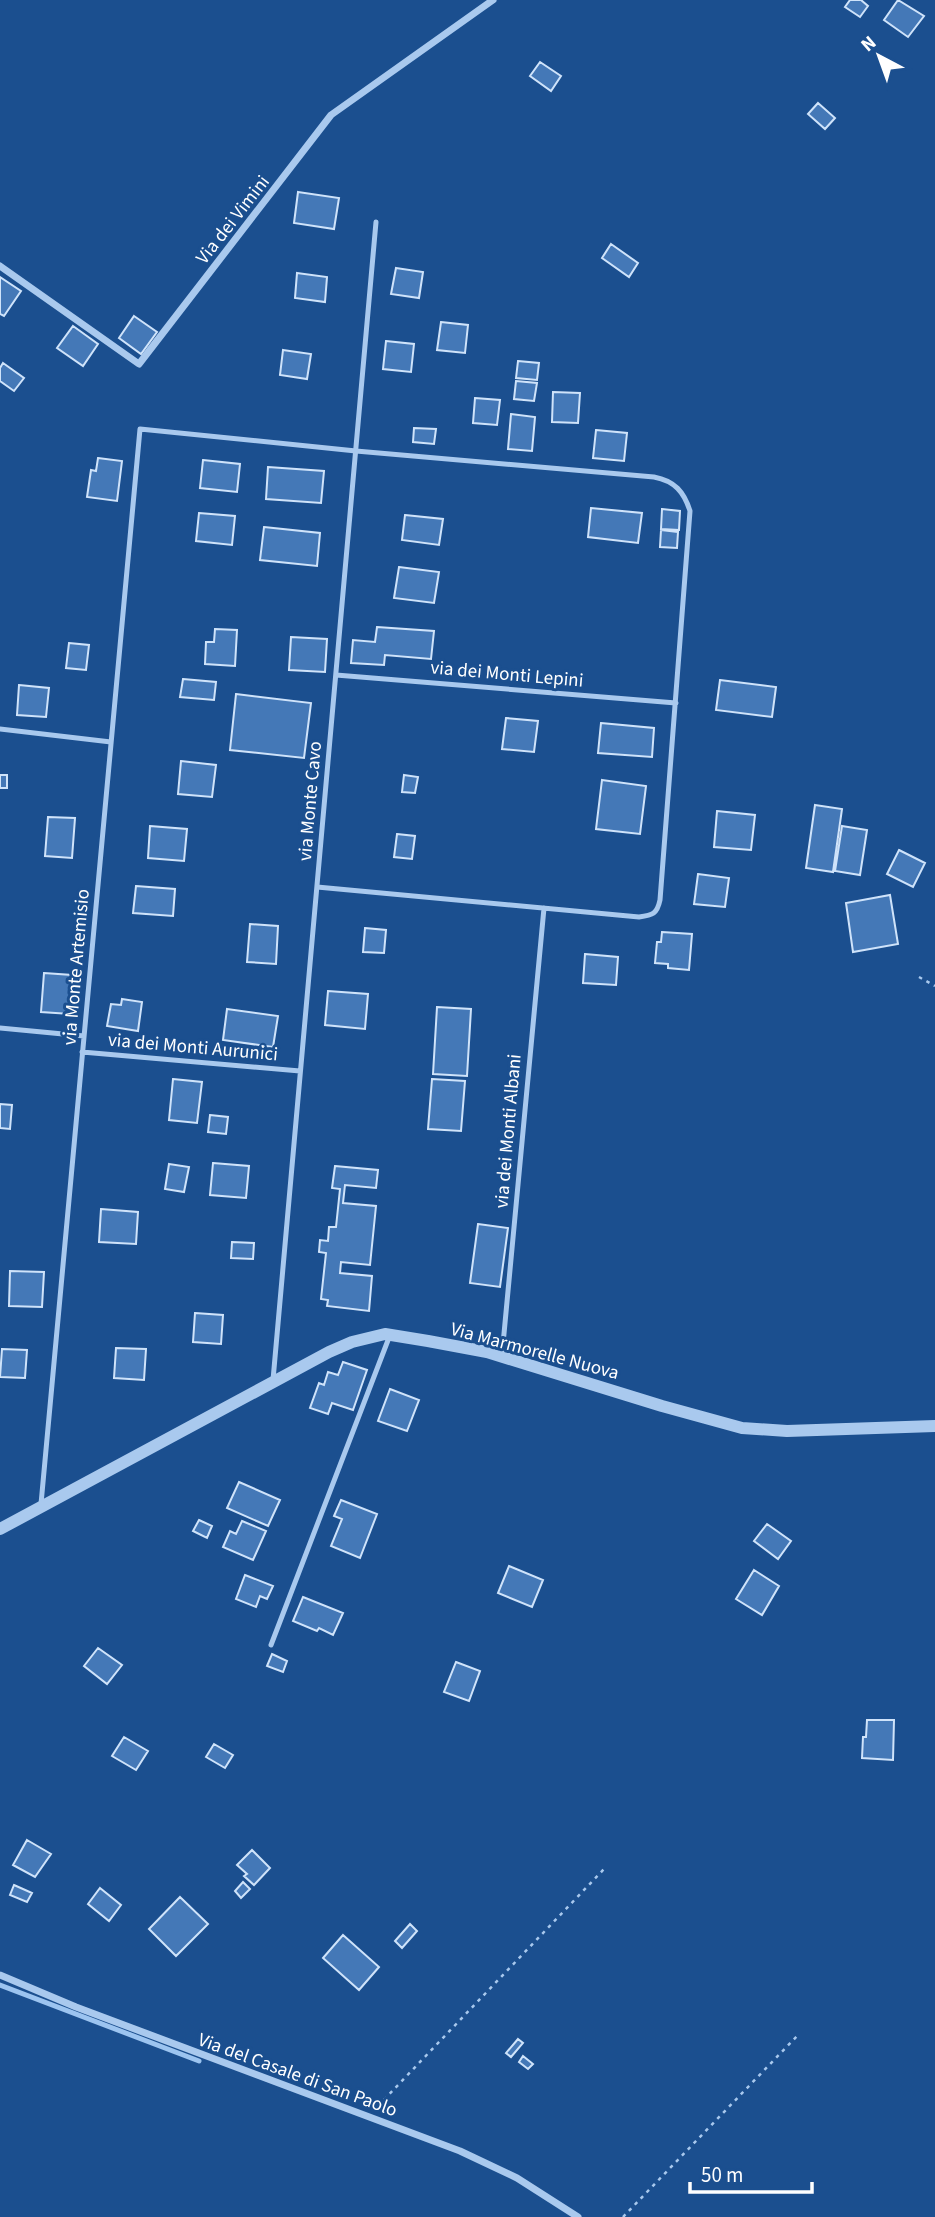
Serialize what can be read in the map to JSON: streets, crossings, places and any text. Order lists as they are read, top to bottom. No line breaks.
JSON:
{"streets":{"street":["Via dei Vimini","Via Marmorelle Nuova","Via del Casale di San Paolo"],"lane":["via dei Monti Lepini","via Monte Cavo","via Monte Artemisio","via dei Monti Aurunici","via dei Monti Albani"]},"crossings":[["via dei Monti Lepini","via Monte Cavo"],["via Monte Cavo","via Monte Artemisio"],["via Monte Cavo","via dei Monti Aurunici"],["via Monte Cavo","Via Marmorelle Nuova"],["via Monte Artemisio","via dei Monti Aurunici"],["via Monte Artemisio","Via Marmorelle Nuova"],["via dei Monti Albani","Via Marmorelle Nuova"]],"scale_bar":"50 m","north":"top left"}
